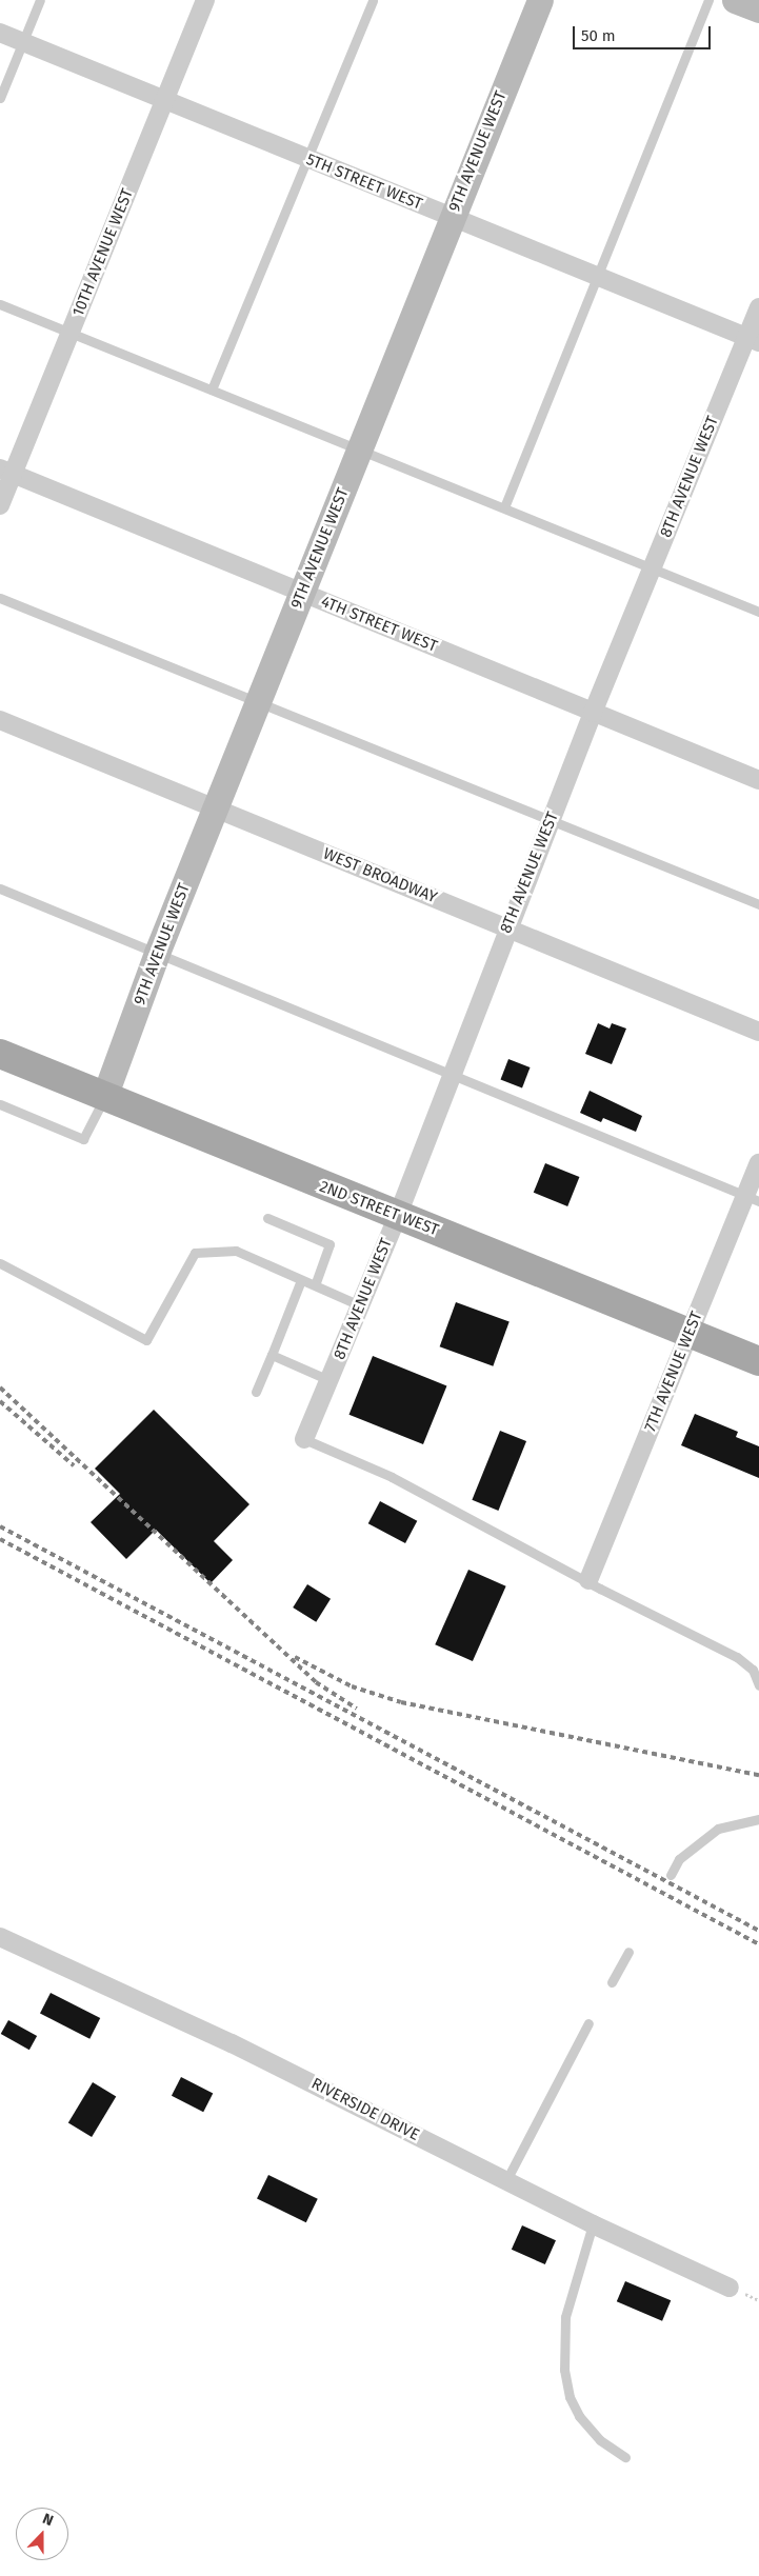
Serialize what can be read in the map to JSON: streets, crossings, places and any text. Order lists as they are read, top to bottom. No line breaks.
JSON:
{"streets":{"main road":["2ND STREET WEST"],"street":["9TH AVENUE WEST","5TH STREET WEST","10TH AVENUE WEST","8TH AVENUE WEST","4TH STREET WEST","WEST BROADWAY","7TH AVENUE WEST","RIVERSIDE DRIVE"]},"crossings":[["9TH AVENUE WEST","5TH STREET WEST"],["9TH AVENUE WEST","4TH STREET WEST"],["9TH AVENUE WEST","WEST BROADWAY"],["9TH AVENUE WEST","2ND STREET WEST"],["5TH STREET WEST","10TH AVENUE WEST"],["5TH STREET WEST","8TH AVENUE WEST"],["10TH AVENUE WEST","4TH STREET WEST"],["8TH AVENUE WEST","4TH STREET WEST"],["8TH AVENUE WEST","WEST BROADWAY"],["8TH AVENUE WEST","2ND STREET WEST"],["2ND STREET WEST","7TH AVENUE WEST"]],"scale_bar":"50 m","north":"top"}
